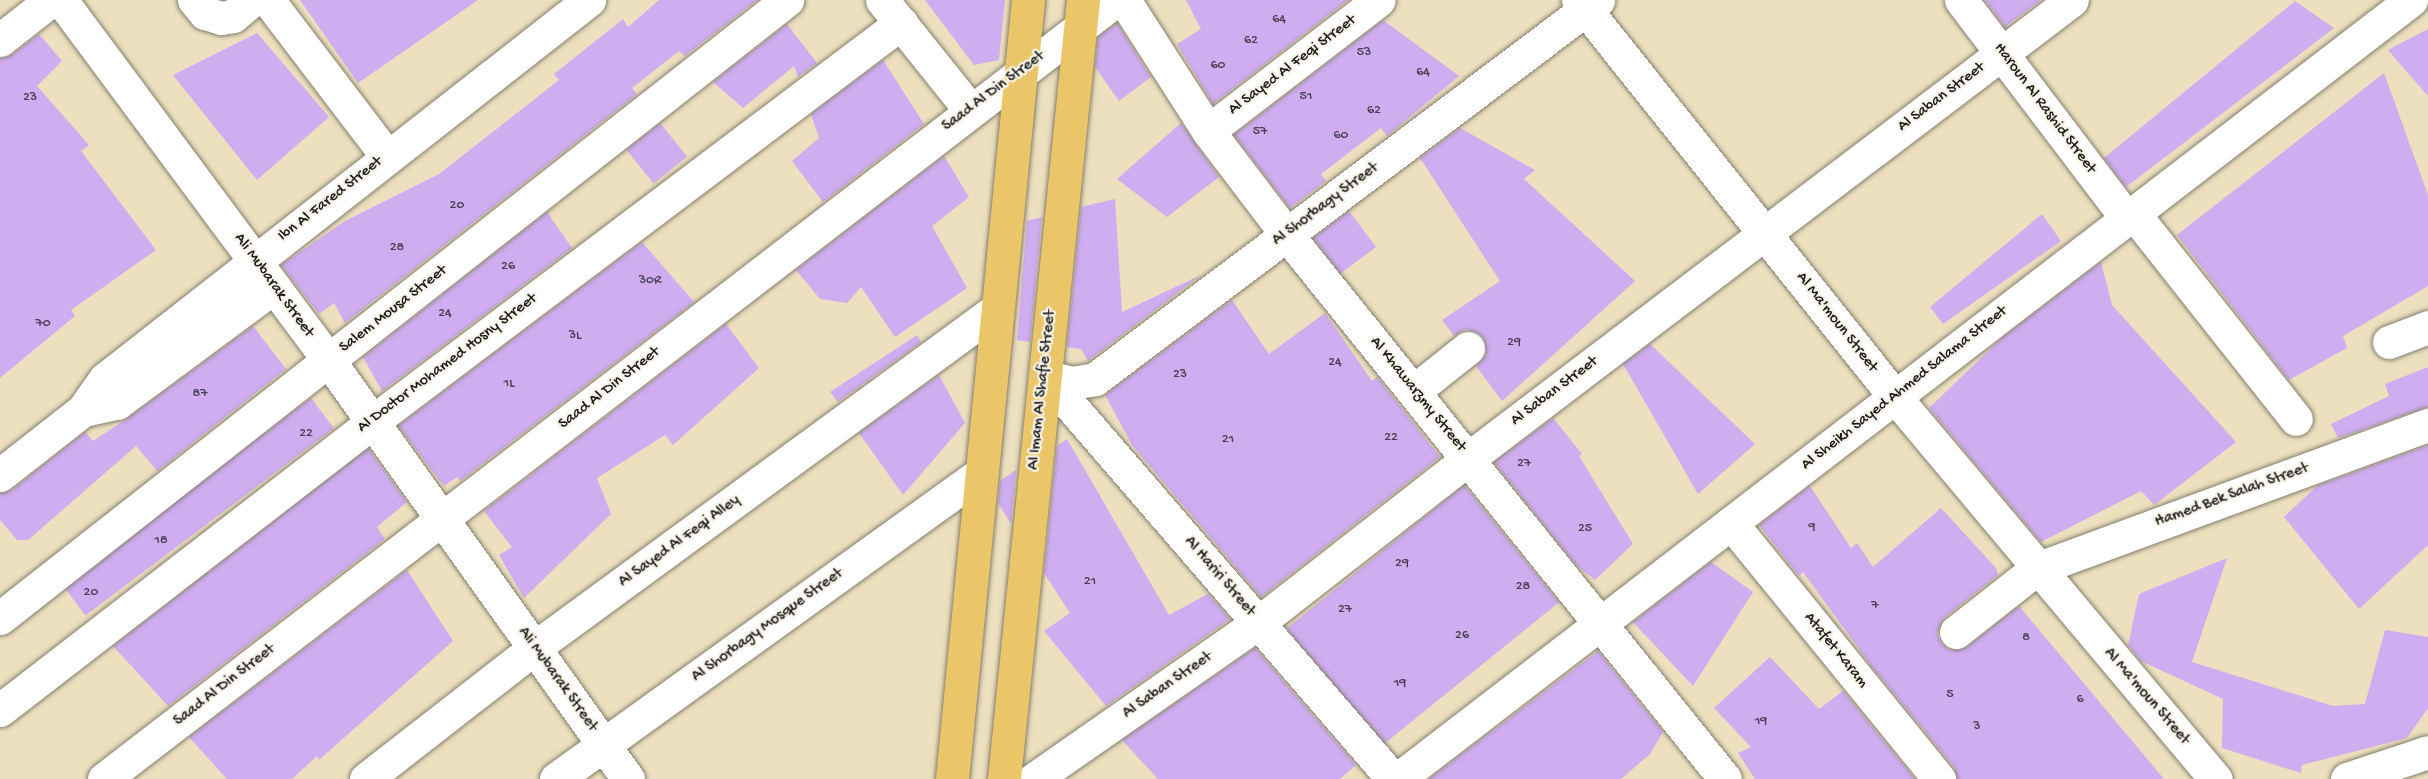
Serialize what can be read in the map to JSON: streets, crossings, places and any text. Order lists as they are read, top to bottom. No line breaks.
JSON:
{"streets":{"main road":["Al Imam Al Shafie Street"],"street":["Al Sayed Al Feqi Street","Saad Al Din Street","Al Saban Street","Haroun Al Rashid Street","Ibn Al Fared Street","Al Shorbagy Street","Ali Mubarak Street","Salem Mousa Street","Al Ma'moun Street","Al Doctor Mohamed Hosny Street","Al Sheikh Sayed Ahmed Salama Street","Al Khawarzmy Street","Hamed Bek Salah Street","Al Sayed Al Feqi Alley","Al Hariri Street","Al Shorbagy Mosque Street","Atafet Karam"]},"crossings":[["Al Sayed Al Feqi Street","Al Khawarzmy Street"],["Saad Al Din Street","Ali Mubarak Street"],["Saad Al Din Street","Al Imam Al Shafie Street"],["Al Saban Street","Haroun Al Rashid Street"],["Al Saban Street","Al Ma'moun Street"],["Al Saban Street","Al Khawarzmy Street"],["Al Saban Street","Al Hariri Street"],["Haroun Al Rashid Street","Al Sheikh Sayed Ahmed Salama Street"],["Ibn Al Fared Street","Ali Mubarak Street"],["Al Shorbagy Street","Al Ma'moun Street"],["Al Shorbagy Street","Al Imam Al Shafie Street"],["Al Shorbagy Street","Al Khawarzmy Street"],["Al Shorbagy Street","Al Hariri Street"],["Ali Mubarak Street","Salem Mousa Street"],["Ali Mubarak Street","Al Doctor Mohamed Hosny Street"],["Ali Mubarak Street","Al Sayed Al Feqi Alley"],["Ali Mubarak Street","Al Shorbagy Mosque Street"],["Al Ma'moun Street","Al Sheikh Sayed Ahmed Salama Street"],["Al Ma'moun Street","Hamed Bek Salah Street"],["Al Sheikh Sayed Ahmed Salama Street","Al Khawarzmy Street"],["Al Sheikh Sayed Ahmed Salama Street","Atafet Karam"],["Al Imam Al Shafie Street","Al Hariri Street"]],"house_numbers":["64","62","53","60","64","51","23","62","57","60","20","28","26","30R","24","70","3L","29","24","23","1L","87","22","22","21","27","9","25","18","29","21","28","20","7","27","26","8","19","5","6","19","3"]}
